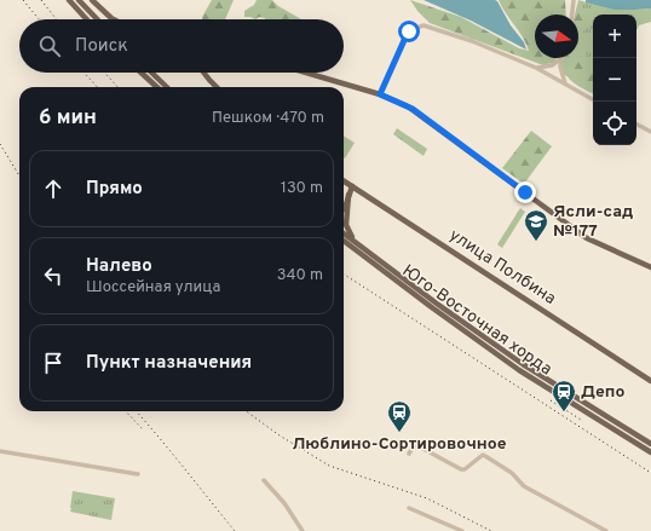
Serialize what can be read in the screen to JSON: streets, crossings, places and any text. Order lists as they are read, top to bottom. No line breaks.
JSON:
{"streets":{"main road":["улица Полбина","Юго-Восточная хорда"]},"places":{"school or university":["Ясли-сад №177"],"station":["Депо","Люблино-Сортировочное"]},"north":"right","page":{"map_buttons":["+","−"],"search":"Поиск","heading":["6 мин","Пешком · 470 m"],"list":[["Прямо","130 m"],["Налево","Шоссейная улица","340 m"],"Пункт назначения"]}}
